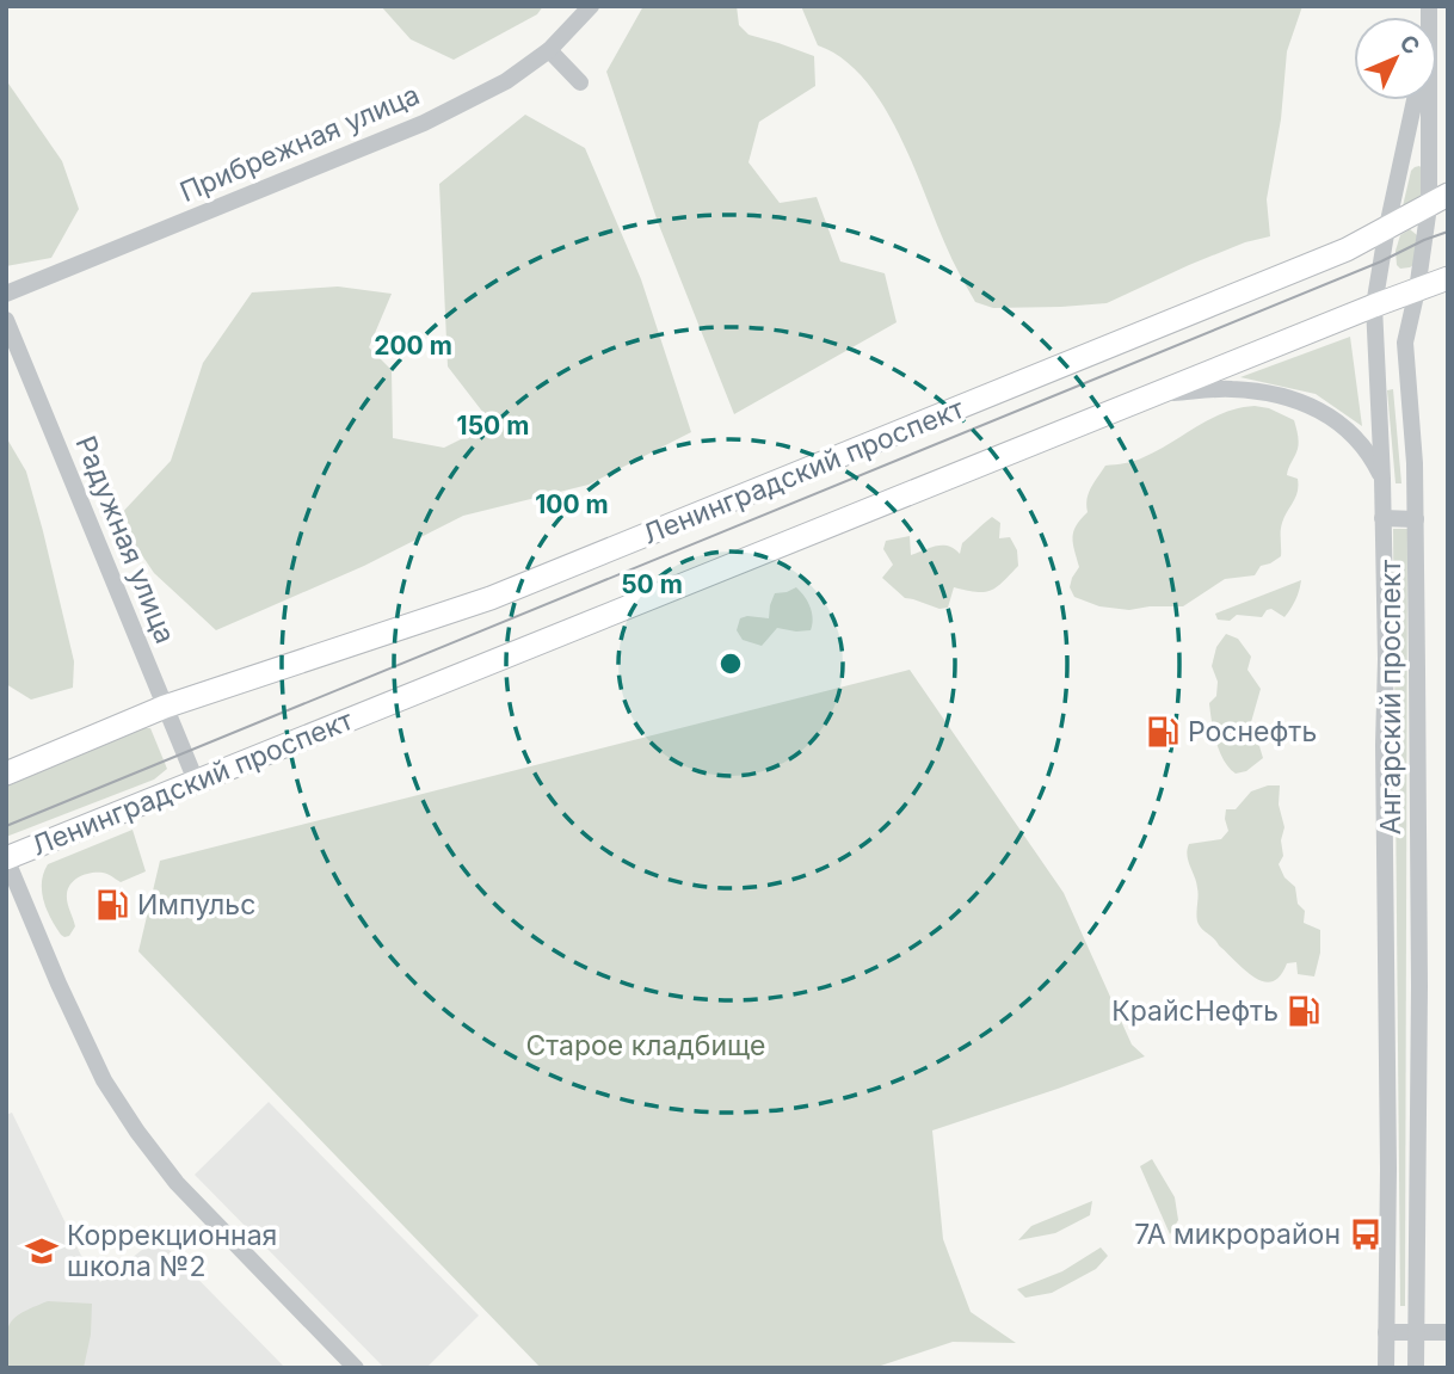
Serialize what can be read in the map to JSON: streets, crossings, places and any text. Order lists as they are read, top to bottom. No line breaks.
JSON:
{"streets":{"main road":["Ленинградский проспект"],"street":["Прибрежная улица","Радужная улица","Ангарский проспект"]},"crossings":[["Ленинградский проспект","Радужная улица"],["Ленинградский проспект","Ангарский проспект"]],"parks":["Старое кладбище"],"places":{"fuel station":["Роснефть","Импульс","КрайсНефть"],"bus stop":["7А микрорайон"],"school or university":["Коррекционная школа №2"]},"north":"top right","rings":["200 m","150 m","100 m","50 m"]}
